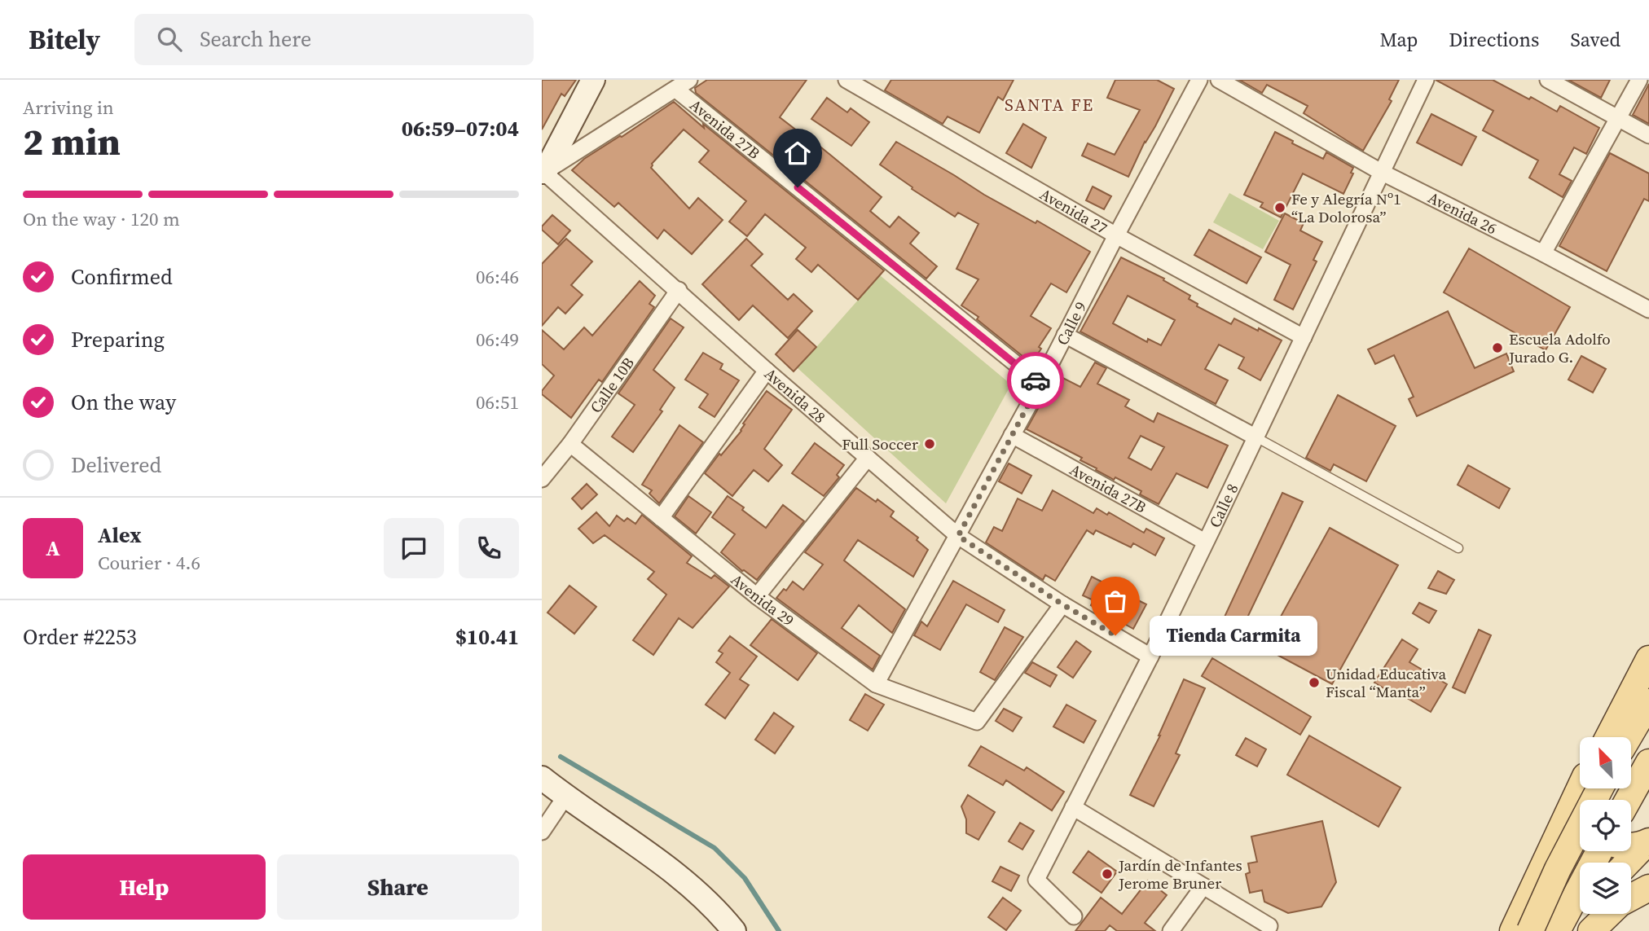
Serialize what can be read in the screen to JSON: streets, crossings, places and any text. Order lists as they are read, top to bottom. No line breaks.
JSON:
{"streets":{"street":["Avenida 27B","Avenida 27","Avenida 26","Calle 9","Calle 10B","Avenida 28","Calle 8","Avenida 29"]},"crossings":[["Avenida 27B","Calle 9"],["Avenida 27B","Calle 8"],["Avenida 27","Calle 9"],["Avenida 27","Calle 8"],["Avenida 26","Calle 8"],["Calle 9","Avenida 28"],["Calle 9","Avenida 29"],["Calle 10B","Avenida 28"],["Calle 10B","Avenida 29"],["Avenida 28","Calle 8"],["Avenida 28","Avenida 29"]],"districts":["SANTA FE"],"places":["Fe y Alegría Nº1 “La Dolorosa”","Escuela Adolfo Jurado G.","Full Soccer","Tienda Carmita","Unidad Educativa Fiscal “Manta”","Jardín de Infantes Jerome Bruner"],"north":"top left","page":{"header":"Bitely","search":"Search here","nav":["Map","Directions","Saved"],"heading":["2 min","Arriving in","06:59–07:04"],"panel":["Alex","Courier · 4.6","Order #2253","$10.41"],"bar":"On the way · 120 m","list":[["Confirmed","06:46"],["Preparing","06:49"],["On the way","06:51"],"Delivered"],"round":"A","bubble":"Tienda Carmita","buttons":["Help","Share"]}}
